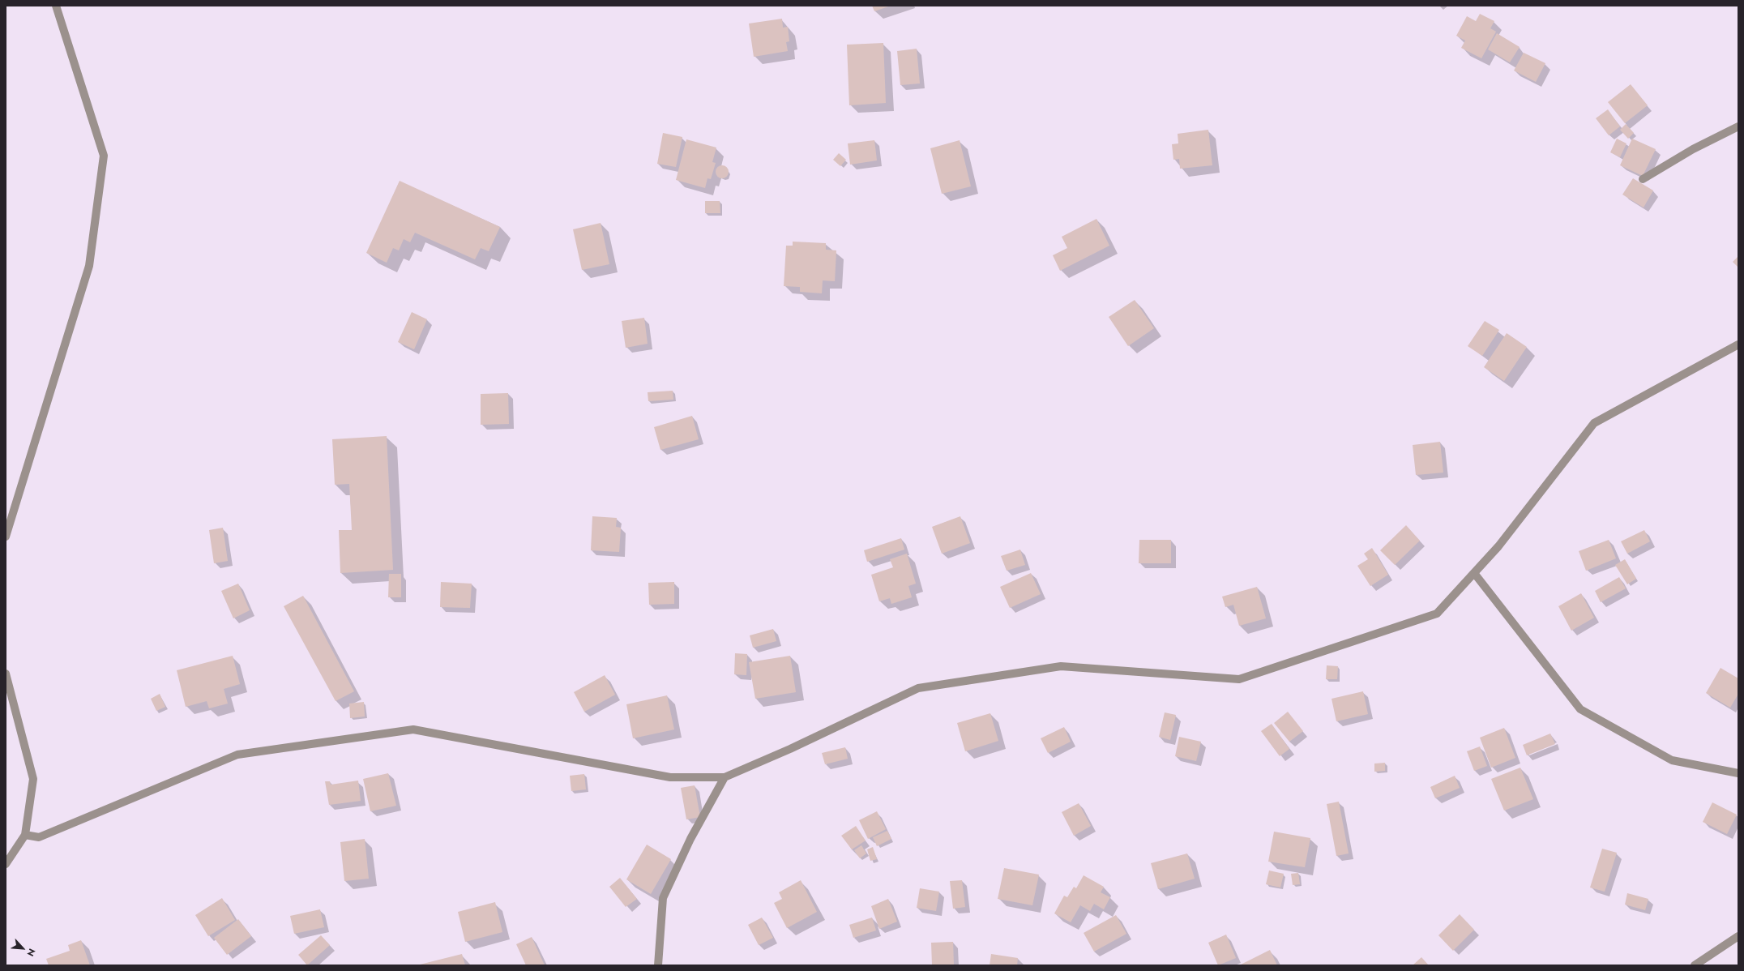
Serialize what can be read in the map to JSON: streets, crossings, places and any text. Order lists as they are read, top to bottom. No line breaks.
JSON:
{"north":"bottom right"}
